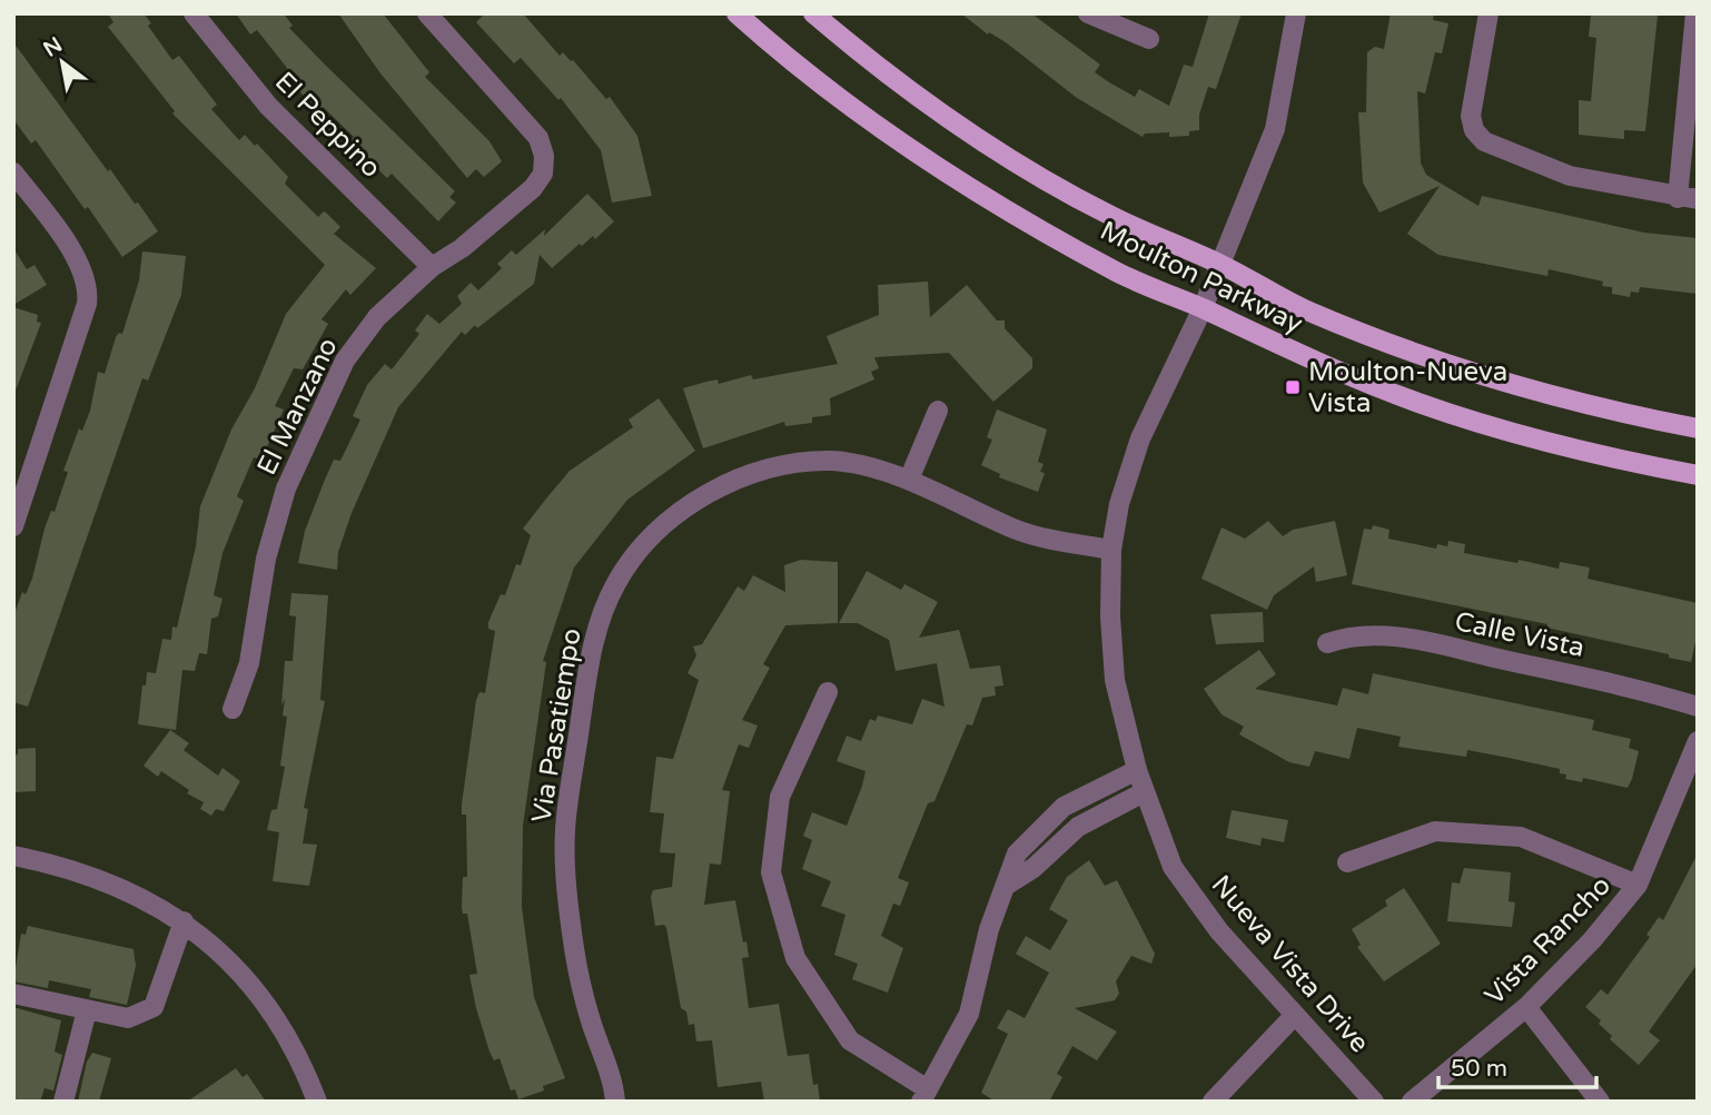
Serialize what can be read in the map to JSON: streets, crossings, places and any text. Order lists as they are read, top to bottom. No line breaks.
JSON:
{"streets":{"main road":["Moulton Parkway"],"street":["El Peppino","El Manzano","Calle Vista","Via Pasatiempo","Vista Rancho","Nueva Vista Drive"]},"crossings":[["El Peppino","El Manzano"],["Moulton Parkway","Nueva Vista Drive"],["Via Pasatiempo","Nueva Vista Drive"]],"places":{"transit":["Moulton-Nueva Vista"]},"scale_bar":"50 m","north":"top left"}
